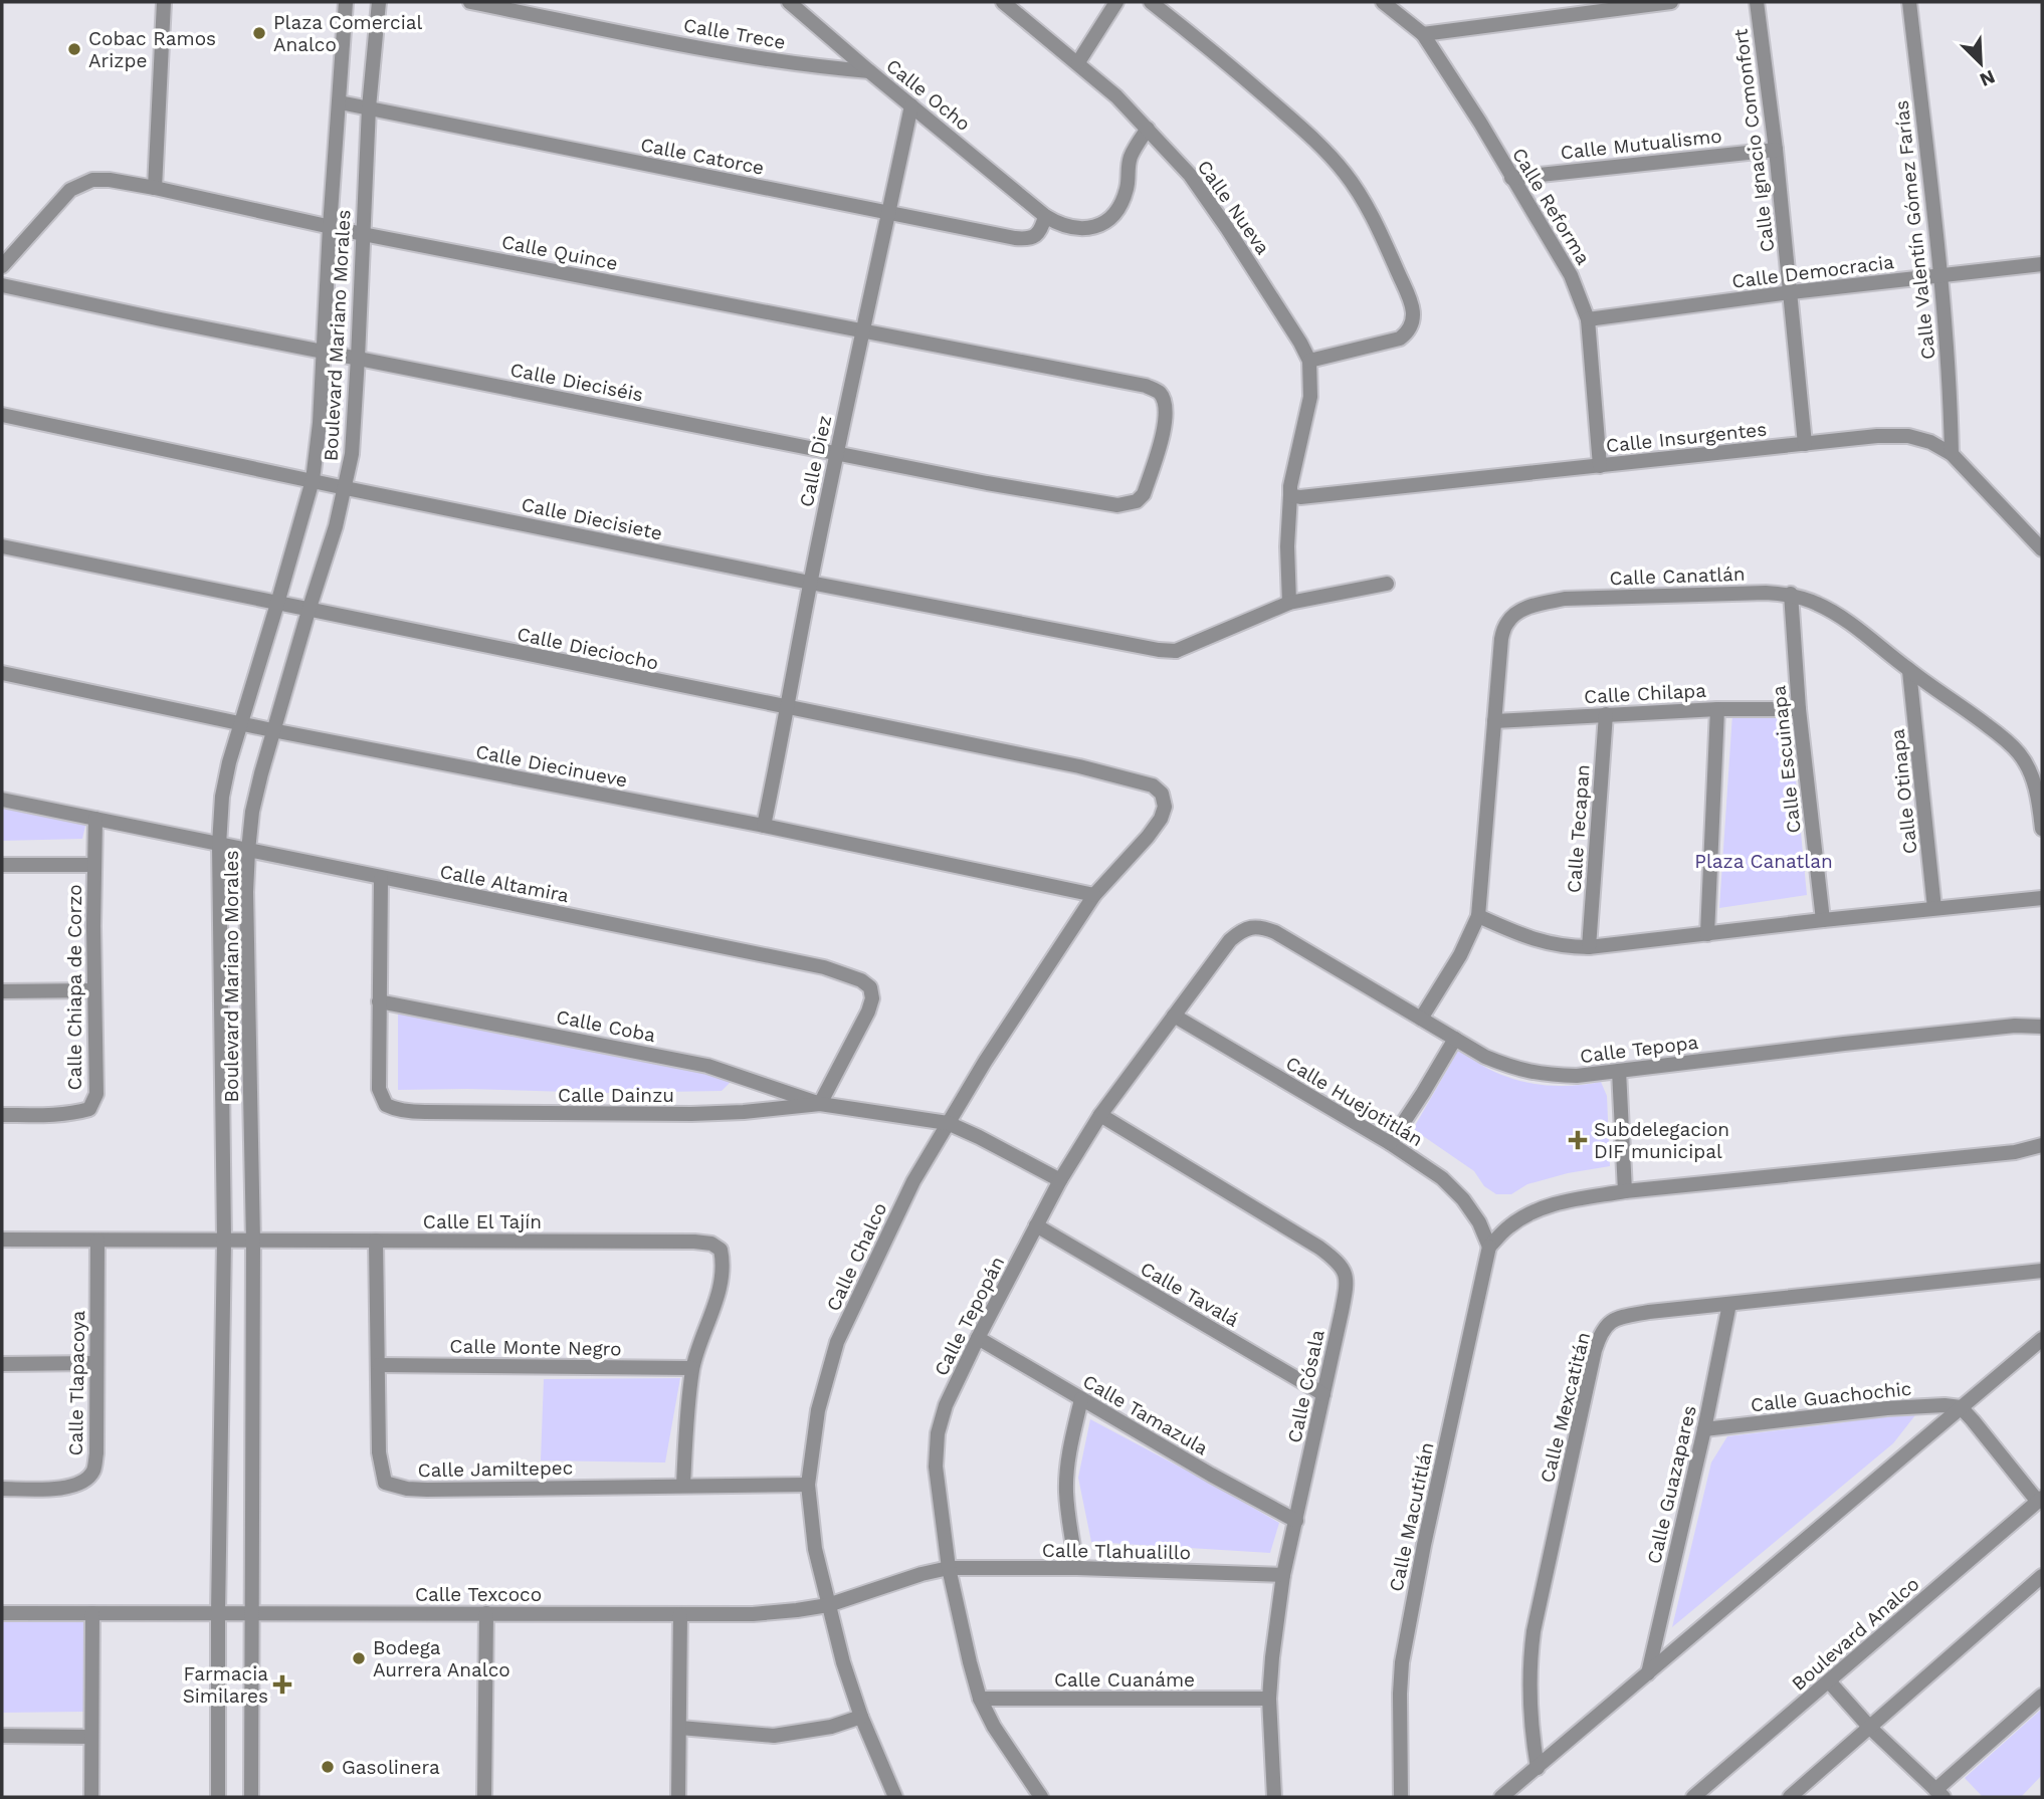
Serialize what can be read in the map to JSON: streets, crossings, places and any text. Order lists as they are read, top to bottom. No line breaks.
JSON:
{"streets":{"street":["Calle Trece","Calle Ocho","Calle Ignacio Comonfort","Calle Mutualismo","Calle Catorce","Calle Reforma","Calle Nueva","Calle Valentín Gómez Farías","Calle Quince","Calle Democracia","Boulevard Mariano Morales","Calle Dieciséis","Calle Insurgentes","Calle Diez","Calle Diecisiete","Calle Canatlán","Calle Dieciocho","Calle Chilapa","Calle Escuinapa","Calle Diecinueve","Calle Otinapa","Calle Tecapan","Calle Altamira","Calle Chiapa de Corzo","Calle Coba","Calle Tepopa","Calle Dainzu","Calle Huejotitlán","Calle El Tajín","Calle Chalco","Calle Tavalá","Calle Tepopán","Calle Monte Negro","Calle Tlapacoya","Calle Cósala","Calle Guachochic","Calle Mexcatitán","Calle Tamazula","Calle Jamiltepec","Calle Guazapares","Calle Macutitlán","Calle Tlahualillo","Calle Texcoco","Boulevard Analco","Calle Cuanáme"]},"crossings":[["Calle Trece","Calle Ocho"],["Calle Ocho","Calle Catorce"],["Calle Ocho","Calle Nueva"],["Calle Ocho","Calle Diez"],["Calle Ignacio Comonfort","Calle Mutualismo"],["Calle Ignacio Comonfort","Calle Democracia"],["Calle Ignacio Comonfort","Calle Insurgentes"],["Calle Mutualismo","Calle Reforma"],["Calle Catorce","Boulevard Mariano Morales"],["Calle Catorce","Calle Diez"],["Calle Reforma","Calle Democracia"],["Calle Reforma","Calle Insurgentes"],["Calle Nueva","Calle Insurgentes"],["Calle Nueva","Calle Diecisiete"],["Calle Valentín Gómez Farías","Calle Democracia"],["Calle Valentín Gómez Farías","Calle Insurgentes"],["Calle Quince","Boulevard Mariano Morales"],["Calle Quince","Calle Dieciséis"],["Calle Quince","Calle Diez"],["Boulevard Mariano Morales","Calle Dieciséis"],["Boulevard Mariano Morales","Calle Diecisiete"],["Boulevard Mariano Morales","Calle Dieciocho"],["Boulevard Mariano Morales","Calle Diecinueve"],["Boulevard Mariano Morales","Calle Altamira"],["Boulevard Mariano Morales","Calle El Tajín"],["Boulevard Mariano Morales","Calle Texcoco"],["Calle Dieciséis","Calle Diez"],["Calle Diez","Calle Diecisiete"],["Calle Diez","Calle Dieciocho"],["Calle Diez","Calle Diecinueve"],["Calle Canatlán","Calle Chilapa"],["Calle Canatlán","Calle Escuinapa"],["Calle Canatlán","Calle Otinapa"],["Calle Canatlán","Calle Tepopa"],["Calle Dieciocho","Calle Chalco"],["Calle Chilapa","Calle Escuinapa"],["Calle Chilapa","Calle Tecapan"],["Calle Diecinueve","Calle Chalco"],["Calle Altamira","Calle Chiapa de Corzo"],["Calle Altamira","Calle Coba"],["Calle Altamira","Calle Dainzu"],["Calle Coba","Calle Dainzu"],["Calle Tepopa","Calle Tepopán"],["Calle Dainzu","Calle Chalco"],["Calle Dainzu","Calle Tepopán"],["Calle Huejotitlán","Calle Tepopán"],["Calle Huejotitlán","Calle Macutitlán"],["Calle El Tajín","Calle Monte Negro"],["Calle El Tajín","Calle Tlapacoya"],["Calle El Tajín","Calle Jamiltepec"],["Calle Chalco","Calle Jamiltepec"],["Calle Chalco","Calle Texcoco"],["Calle Tavalá","Calle Tepopán"],["Calle Tavalá","Calle Cósala"],["Calle Tepopán","Calle Cósala"],["Calle Tepopán","Calle Tamazula"],["Calle Tepopán","Calle Tlahualillo"],["Calle Tepopán","Calle Texcoco"],["Calle Tepopán","Calle Cuanáme"],["Calle Monte Negro","Calle Jamiltepec"],["Calle Cósala","Calle Tamazula"],["Calle Cósala","Calle Tlahualillo"],["Calle Cósala","Calle Cuanáme"],["Calle Guachochic","Calle Guazapares"],["Calle Mexcatitán","Calle Guazapares"],["Calle Tlahualillo","Calle Texcoco"]],"parks":["Plaza Canatlan"],"places":{"other":["Plaza Comercial Analco","Cobac Ramos Arizpe","Bodega Aurrera Analco","Gasolinera"],"health":["Subdelegacion DIF municipal","Farmacia Similares"]},"north":"bottom right"}
